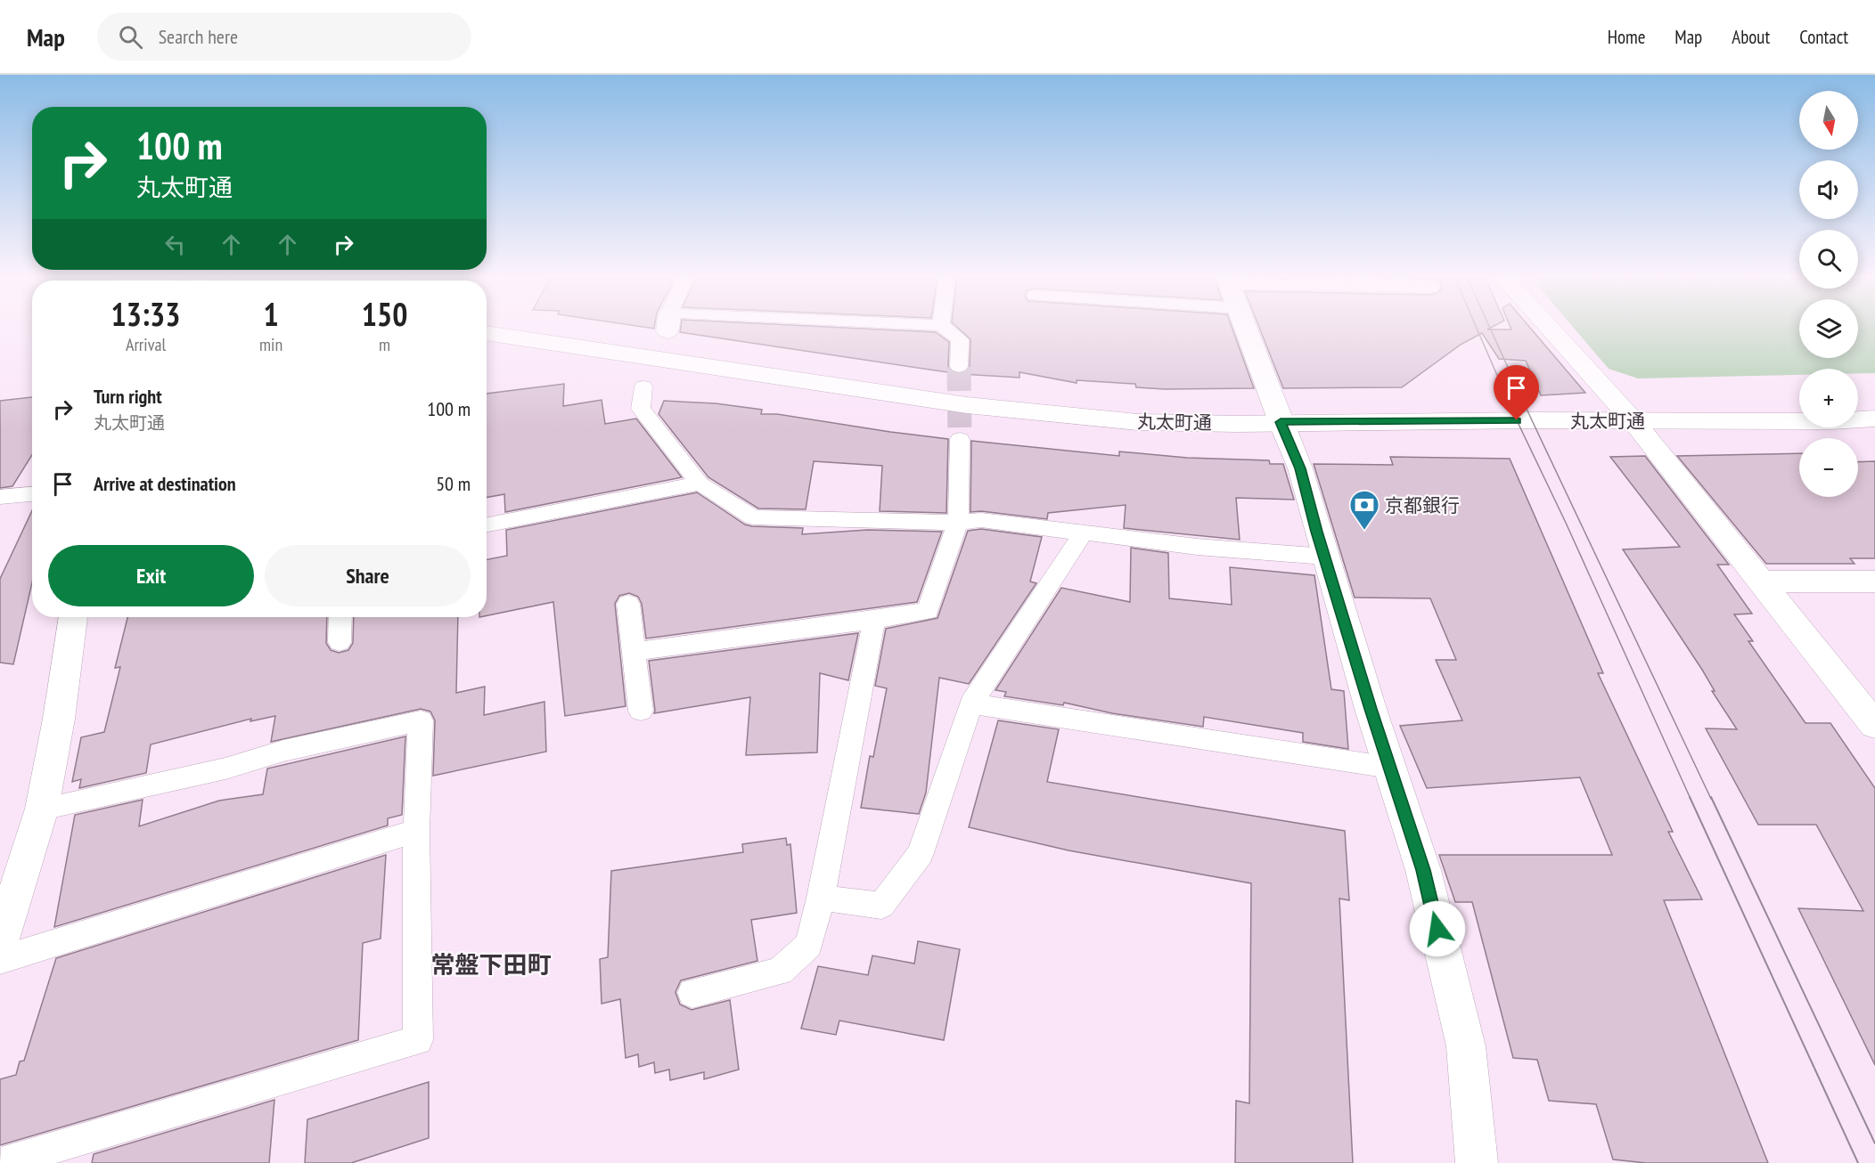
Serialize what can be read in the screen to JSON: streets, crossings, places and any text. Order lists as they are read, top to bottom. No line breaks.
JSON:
{"streets":{"street":["丸太町通"]},"districts":["常盤下田町"],"places":{"bank":["京都銀行"]},"north":"bottom","page":{"header":"Map","search":"Search here","nav":["Home","Map","About","Contact"],"map_buttons":["+","−"],"turn":["100 m","丸太町通"],"eta":["13:33","Arrival","1","min","150","m"],"list":[{"name":"Turn right","note":"丸太町通","value":"100 m"},{"name":"Arrive at destination","value":"50 m"}],"buttons":["Exit","Share"]}}
